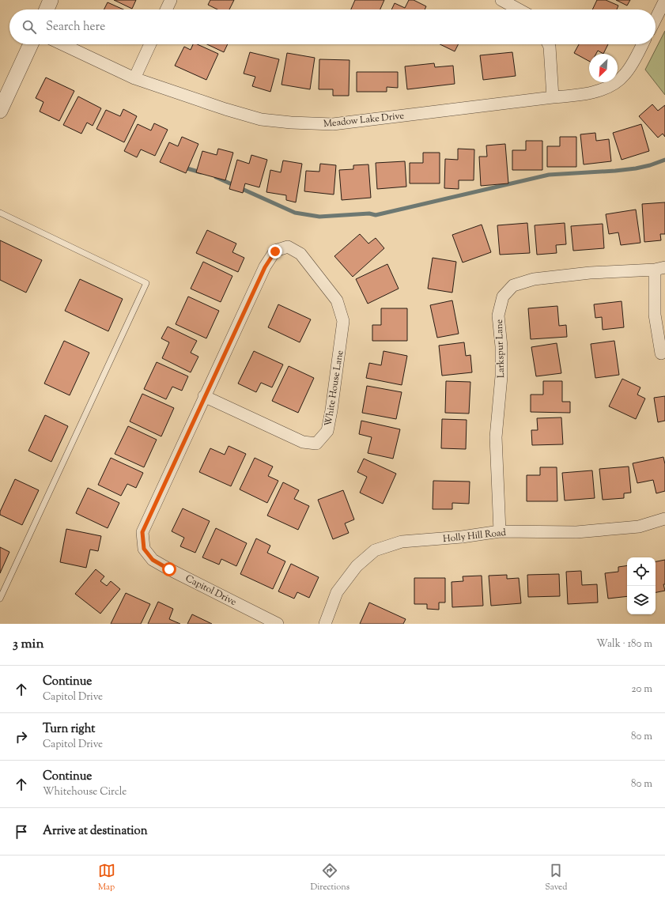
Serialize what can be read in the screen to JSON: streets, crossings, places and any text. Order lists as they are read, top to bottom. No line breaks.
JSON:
{"streets":{"street":["Meadow Lake Drive","Larkspur Lane","White House Lane","Holly Hill Road","Capitol Drive"]},"crossings":[["Larkspur Lane","Holly Hill Road"],["White House Lane","Capitol Drive"]],"north":"bottom left","page":{"search":"Search here","heading":["3 min","Walk · 180 m"],"list":[["Continue","Capitol Drive","20 m"],["Turn right","Capitol Drive","80 m"],["Continue","Whitehouse Circle","80 m"],"Arrive at destination"],"nav":["Map","Directions","Saved"]}}
